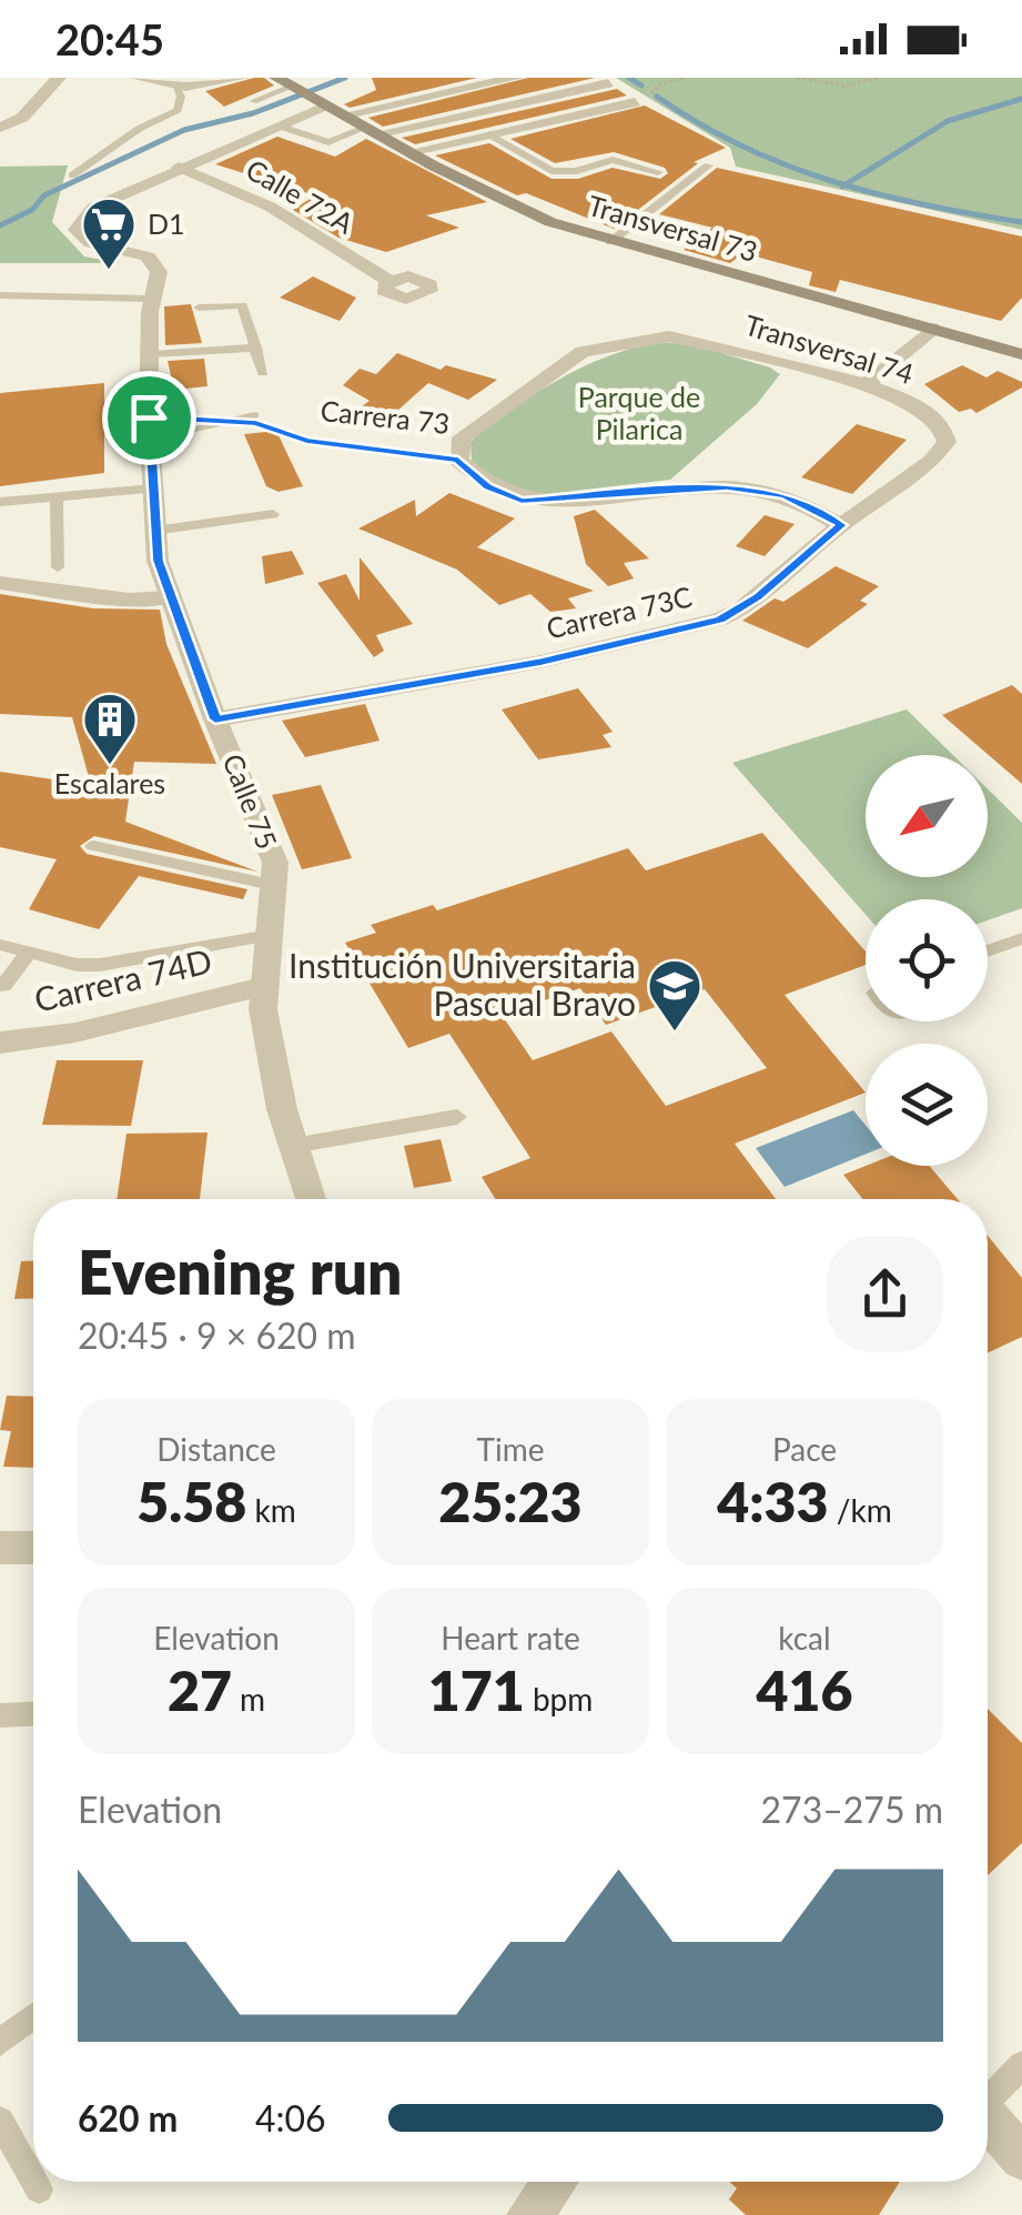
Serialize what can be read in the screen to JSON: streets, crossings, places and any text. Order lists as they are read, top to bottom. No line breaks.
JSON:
{"streets":{"main road":["Transversal 73"],"street":["Calle 72A","Transversal 74","Carrera 73","Carrera 73C","Calle 75","Carrera 74D"]},"crossings":[["Calle 72A","Calle 75"],["Transversal 73","Calle 75"],["Transversal 74","Carrera 73"],["Transversal 74","Carrera 73C"],["Carrera 73C","Calle 75"],["Calle 75","Carrera 74D"]],"parks":["Parque de Pilarica"],"places":{"supermarket":["D1"],"building":["Escalares"],"school or university":["Institución Universitaria Pascual Bravo"]},"north":"bottom left","page":{"status":"20:45","heading":["Evening run","20:45 · 9 × 620 m"],"stats":[["Distance","5.58 km"],["Time","25:23"],["Pace","4:33 /km"],["Elevation","27 m"],["Heart rate","171 bpm"],["kcal","416"]],"chart":["Elevation","273–275 m"],"list":[{"name":"620 m","note":"4:06"}]}}
